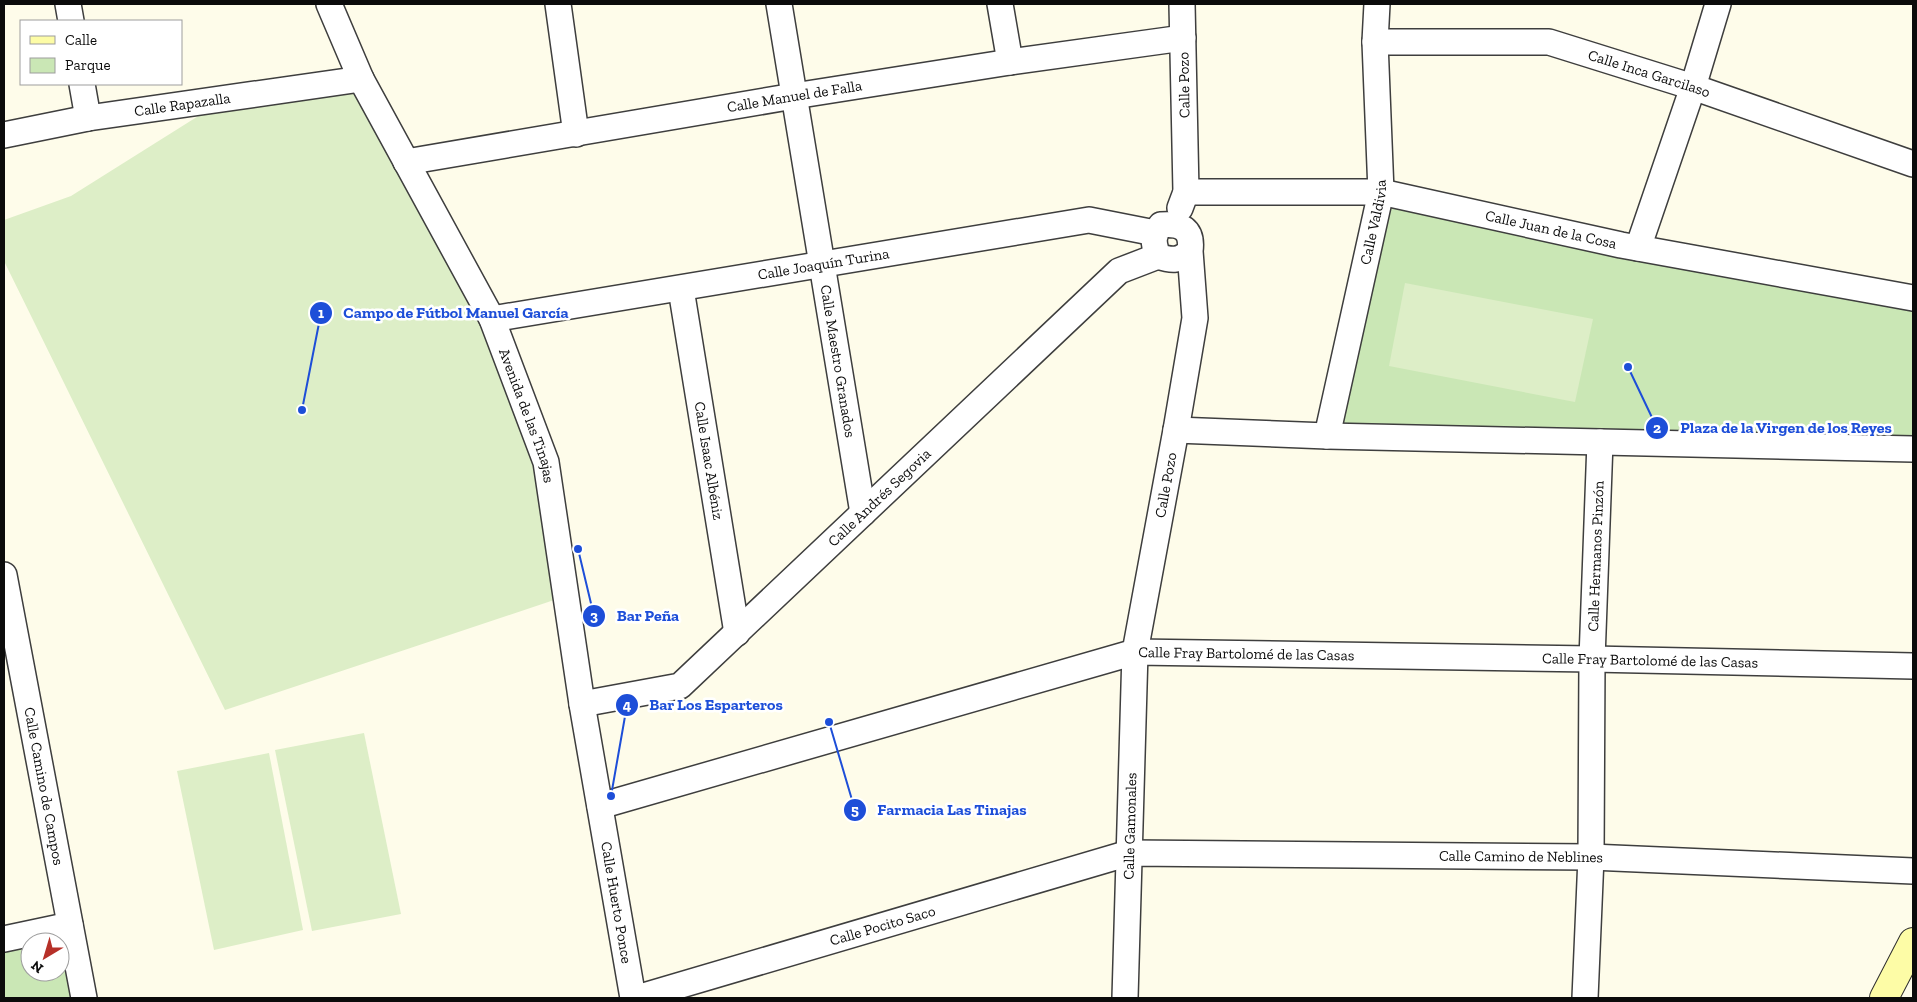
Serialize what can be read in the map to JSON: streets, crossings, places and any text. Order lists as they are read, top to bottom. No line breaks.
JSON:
{"streets":{"street":["Calle Inca Garcilaso","Calle Pozo","Calle Manuel de Falla","Calle Rapazalla","Calle Valdivia","Calle Juan de la Cosa","Calle Joaquín Turina","Calle Maestro Granados","Avenida de las Tinajas","Calle Isaac Albéniz","Calle Andrés Segovia","Calle Hermanos Pinzón","Calle Fray Bartolomé de las Casas","Calle Camino de Campos","Calle Gamonales","Calle Camino de Neblines","Calle Huerto Ponce","Calle Pocito Saco"]},"crossings":[["Calle Inca Garcilaso","Calle Valdivia"],["Calle Pozo","Calle Manuel de Falla"],["Calle Pozo","Calle Juan de la Cosa"],["Calle Pozo","Calle Joaquín Turina"],["Calle Pozo","Calle Andrés Segovia"],["Calle Pozo","Calle Fray Bartolomé de las Casas"],["Calle Pozo","Calle Gamonales"],["Calle Manuel de Falla","Calle Maestro Granados"],["Calle Manuel de Falla","Avenida de las Tinajas"],["Calle Rapazalla","Avenida de las Tinajas"],["Calle Valdivia","Calle Juan de la Cosa"],["Calle Joaquín Turina","Calle Maestro Granados"],["Calle Joaquín Turina","Avenida de las Tinajas"],["Calle Joaquín Turina","Calle Isaac Albéniz"],["Calle Joaquín Turina","Calle Andrés Segovia"],["Calle Maestro Granados","Calle Andrés Segovia"],["Avenida de las Tinajas","Calle Andrés Segovia"],["Avenida de las Tinajas","Calle Fray Bartolomé de las Casas"],["Avenida de las Tinajas","Calle Huerto Ponce"],["Calle Isaac Albéniz","Calle Andrés Segovia"],["Calle Hermanos Pinzón","Calle Fray Bartolomé de las Casas"],["Calle Hermanos Pinzón","Calle Camino de Neblines"],["Calle Fray Bartolomé de las Casas","Calle Gamonales"],["Calle Fray Bartolomé de las Casas","Calle Huerto Ponce"],["Calle Gamonales","Calle Camino de Neblines"],["Calle Gamonales","Calle Pocito Saco"],["Calle Camino de Neblines","Calle Pocito Saco"]],"places":["Plaza de la Virgen de los Reyes","Campo de Fútbol Manuel García","Bar Peña","Farmacia Las Tinajas","Bar Los Esparteros"],"legend":["Calle","Parque"],"north":"bottom left"}
